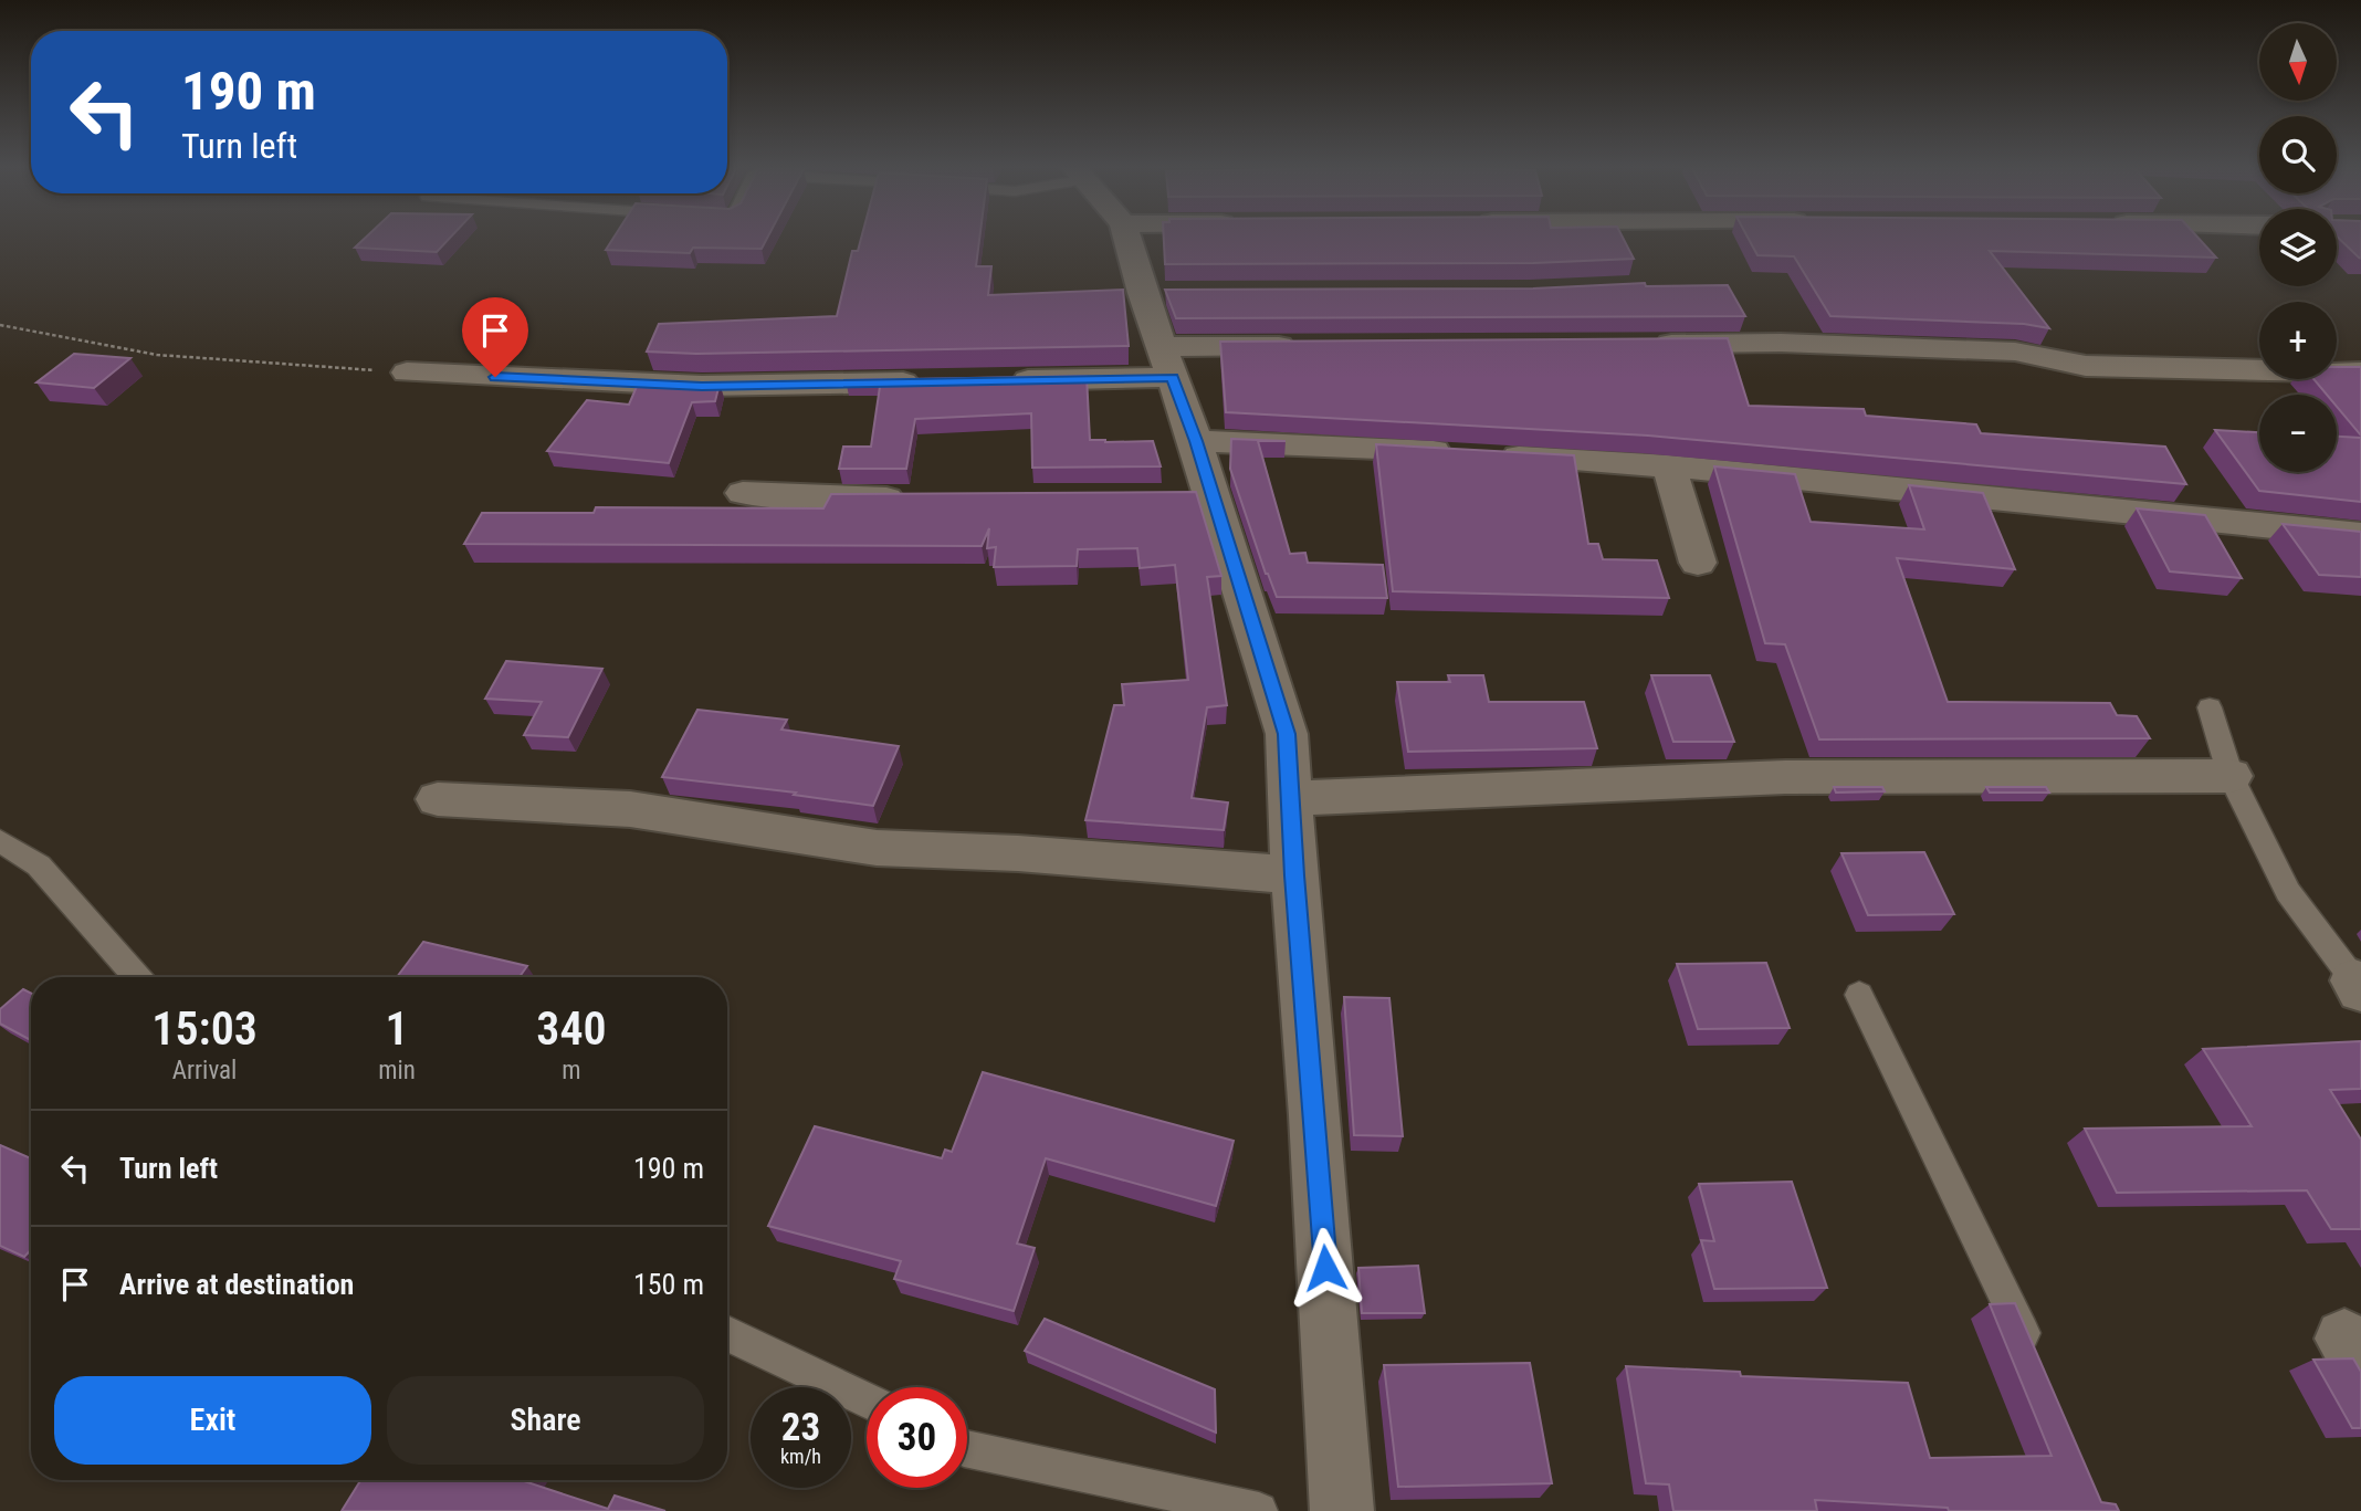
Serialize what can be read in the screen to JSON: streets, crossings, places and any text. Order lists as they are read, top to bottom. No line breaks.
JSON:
{"north":"bottom","page":{"map_buttons":["+","−"],"turn":["190 m","Turn left"],"eta":["15:03","Arrival","1","min","340","m"],"list":[{"name":"Turn left","value":"190 m"},{"name":"Arrive at destination","value":"150 m"}],"buttons":["Exit","Share"],"speed":"23 km/h","limit":"30"}}
